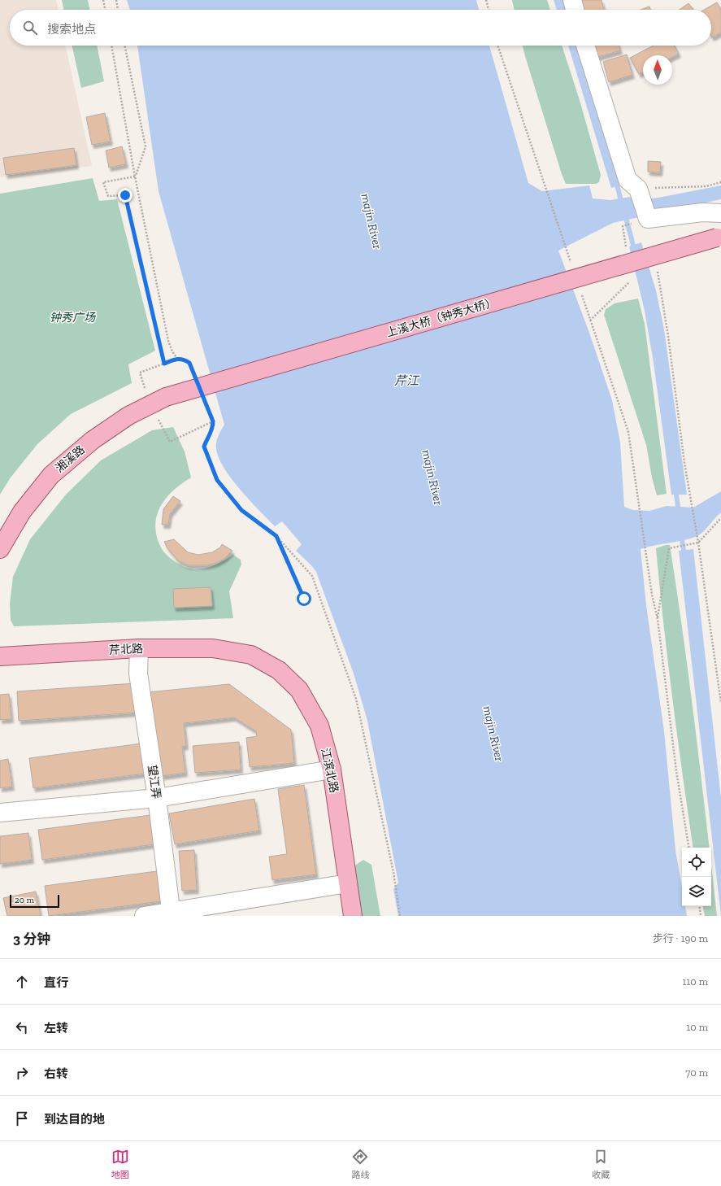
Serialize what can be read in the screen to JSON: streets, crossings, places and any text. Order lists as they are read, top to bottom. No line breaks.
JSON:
{"streets":{"main road":["上溪大桥（钟秀大桥）","湘溪路","芹北路","江滨北路"],"lane":["望江弄"]},"crossings":[["上溪大桥（钟秀大桥）","湘溪路"],["芹北路","江滨北路"],["芹北路","望江弄"]],"water":["majin River","芹江"],"parks":["钟秀广场"],"scale_bar":"20 m","north":"top","page":{"search":"搜索地点","scale":"20 m","heading":["3 分钟","步行 · 190 m"],"list":[["直行","110 m"],["左转","10 m"],["右转","70 m"],"到达目的地"],"nav":["地图","路线","收藏"]}}
